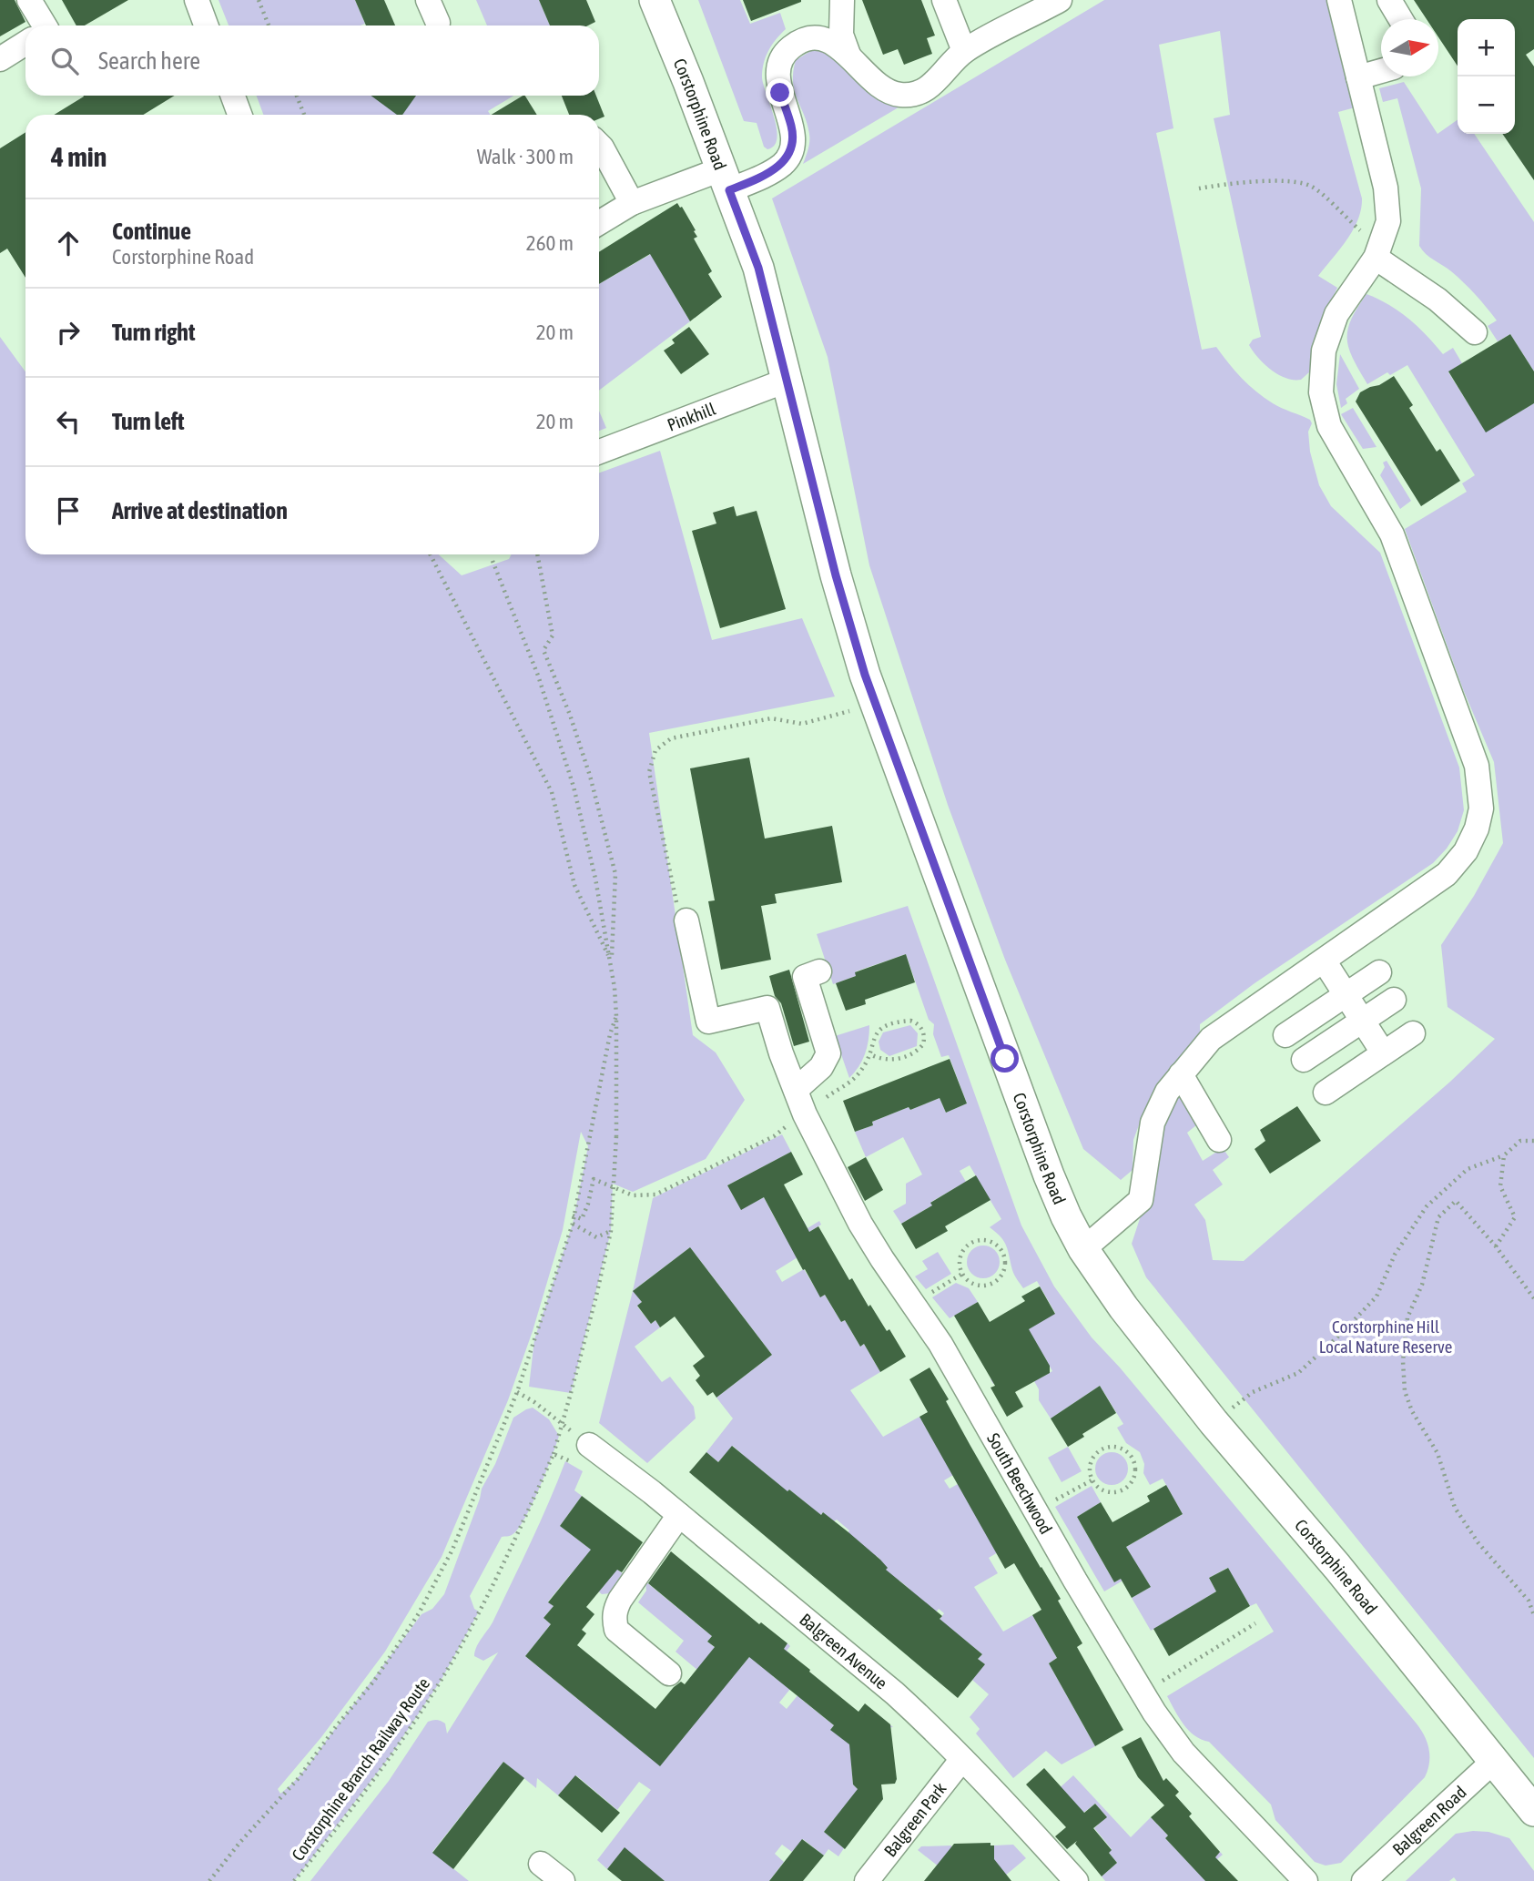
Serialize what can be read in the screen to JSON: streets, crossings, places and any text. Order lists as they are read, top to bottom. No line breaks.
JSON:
{"streets":{"main road":["Corstorphine Road"],"street":["Pinkhill","South Beechwood","Balgreen Avenue","Balgreen Park","Balgreen Road"],"path":["Corstorphine Branch Railway Route"]},"crossings":[["Corstorphine Road","Pinkhill"],["Corstorphine Road","Balgreen Road"],["Balgreen Avenue","Balgreen Park"]],"parks":["Corstorphine Hill Local Nature Reserve"],"north":"right","page":{"map_buttons":["+","−"],"search":"Search here","heading":["4 min","Walk · 300 m"],"list":[["Continue","Corstorphine Road","260 m"],["Turn right","20 m"],["Turn left","20 m"],"Arrive at destination"]}}
